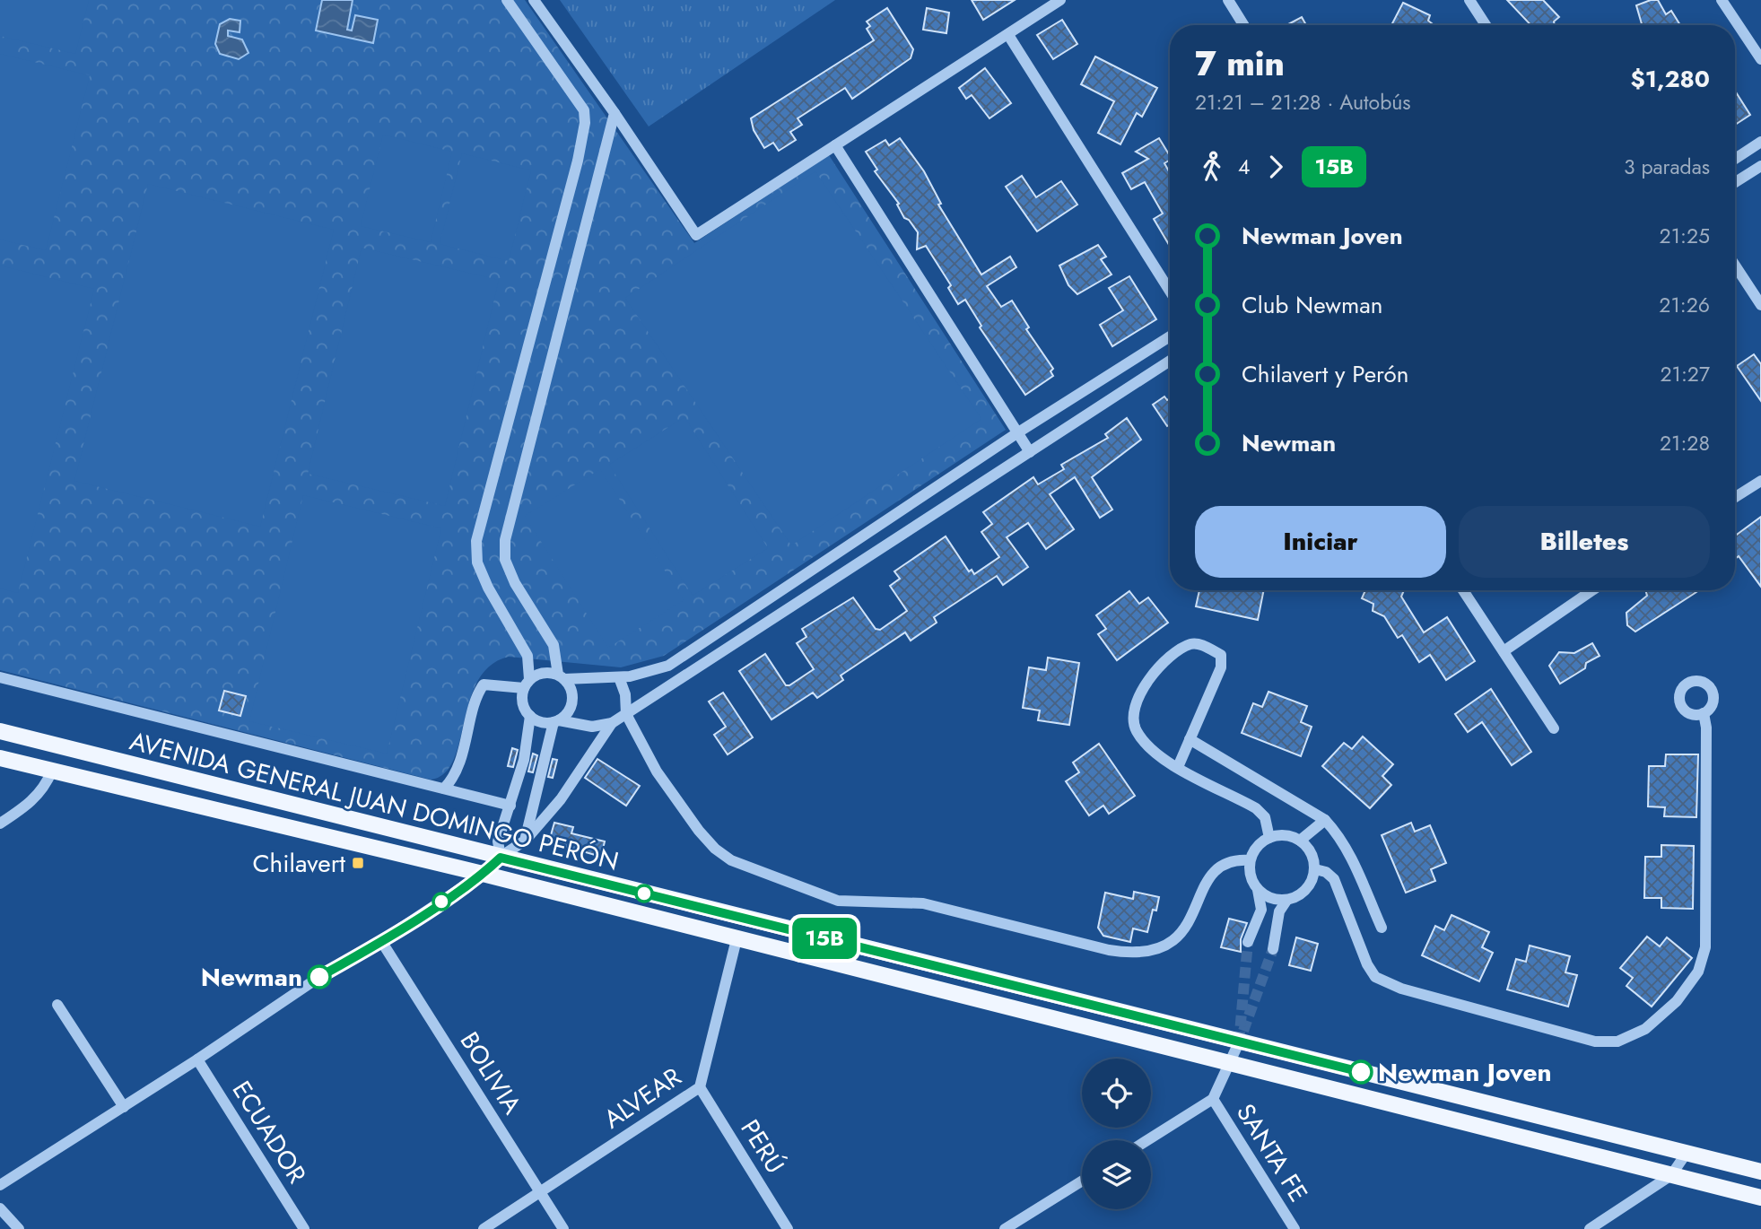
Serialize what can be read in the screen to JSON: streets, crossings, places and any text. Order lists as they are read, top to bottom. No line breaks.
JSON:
{"streets":{"main road":["AVENIDA GENERAL JUAN DOMINGO PERÓN"],"street":["BOLIVIA","ALVEAR","ECUADOR","PERÚ","SANTA FE"]},"crossings":[["AVENIDA GENERAL JUAN DOMINGO PERÓN","ALVEAR"],["BOLIVIA","ALVEAR"],["ALVEAR","PERÚ"]],"places":{"transit":["Chilavert"],"other":["Newman","Newman Joven"]},"lines":["bus line 15B"],"page":{"on_map":"15B","heading":["7 min","21:21 – 21:28 · Autobús","$1,280"],"legs":["4","15B","3 paradas"],"list":[{"name":"Newman Joven","value":"21:25"},{"name":"Club Newman","value":"21:26"},{"name":"Chilavert y Perón","value":"21:27"},{"name":"Newman","value":"21:28"}],"buttons":["Iniciar","Billetes"]}}
